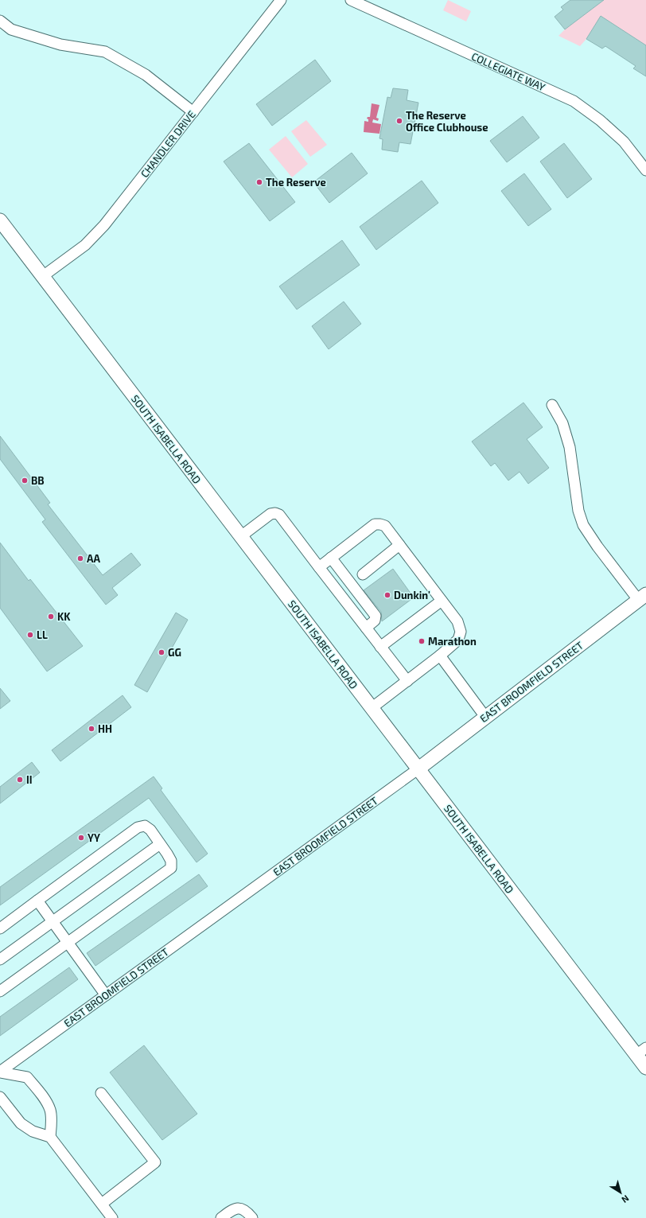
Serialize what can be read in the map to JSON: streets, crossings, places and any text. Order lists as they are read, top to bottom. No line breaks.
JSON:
{"streets":{"main road":["SOUTH ISABELLA ROAD","EAST BROOMFIELD STREET"],"street":["COLLEGIATE WAY","CHANDLER DRIVE"]},"crossings":[["CHANDLER DRIVE","SOUTH ISABELLA ROAD"],["SOUTH ISABELLA ROAD","EAST BROOMFIELD STREET"]],"places":["The Reserve Office Clubhouse","The Reserve","BB","AA","Dunkin'","KK","LL","Marathon","GG","HH","II","YY"],"north":"bottom right"}
